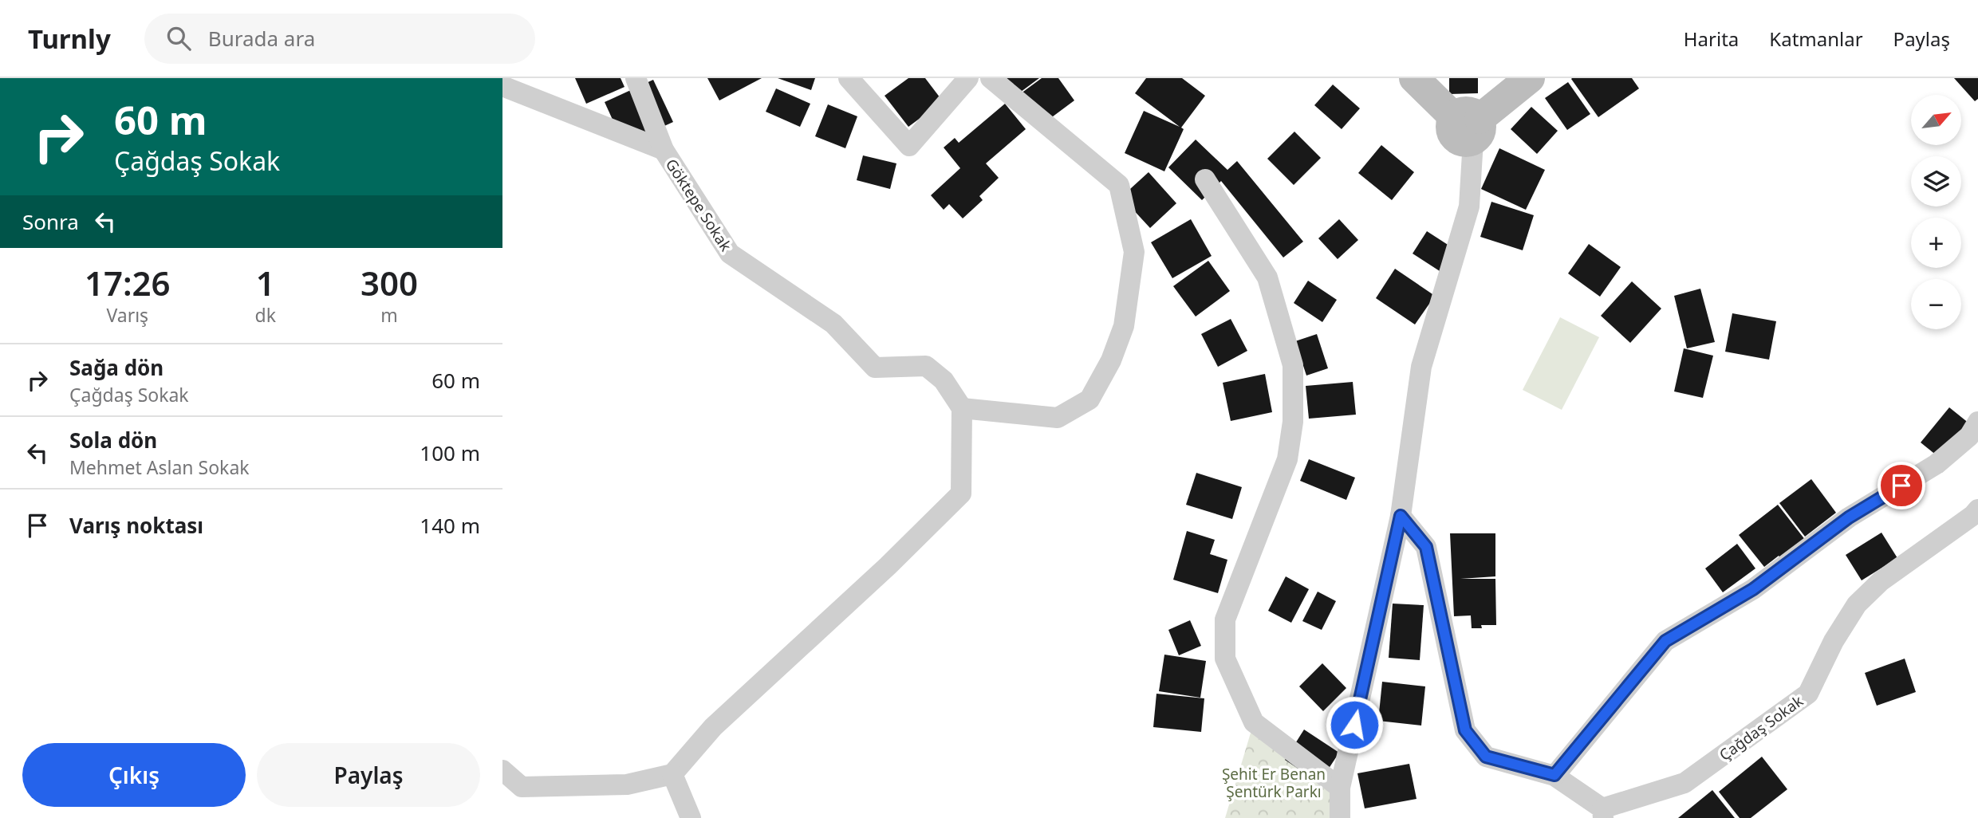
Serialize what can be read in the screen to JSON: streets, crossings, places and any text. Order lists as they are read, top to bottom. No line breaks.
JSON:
{"streets":{"street":["Göktepe Sokak","Çağdaş Sokak"]},"parks":["Şehit Er Benan Şentürk Parkı"],"north":"top right","page":{"header":"Turnly","search":"Burada ara","nav":["Harita","Katmanlar","Paylaş"],"turn":["60 m","Çağdaş Sokak"],"map_buttons":["+","−"],"then":"Sonra","eta":["17:26","Varış","1","dk","300","m"],"list":[{"name":"Sağa dön","note":"Çağdaş Sokak","value":"60 m"},{"name":"Sola dön","note":"Mehmet Aslan Sokak","value":"100 m"},{"name":"Varış noktası","value":"140 m"}],"buttons":["Çıkış","Paylaş"]}}
